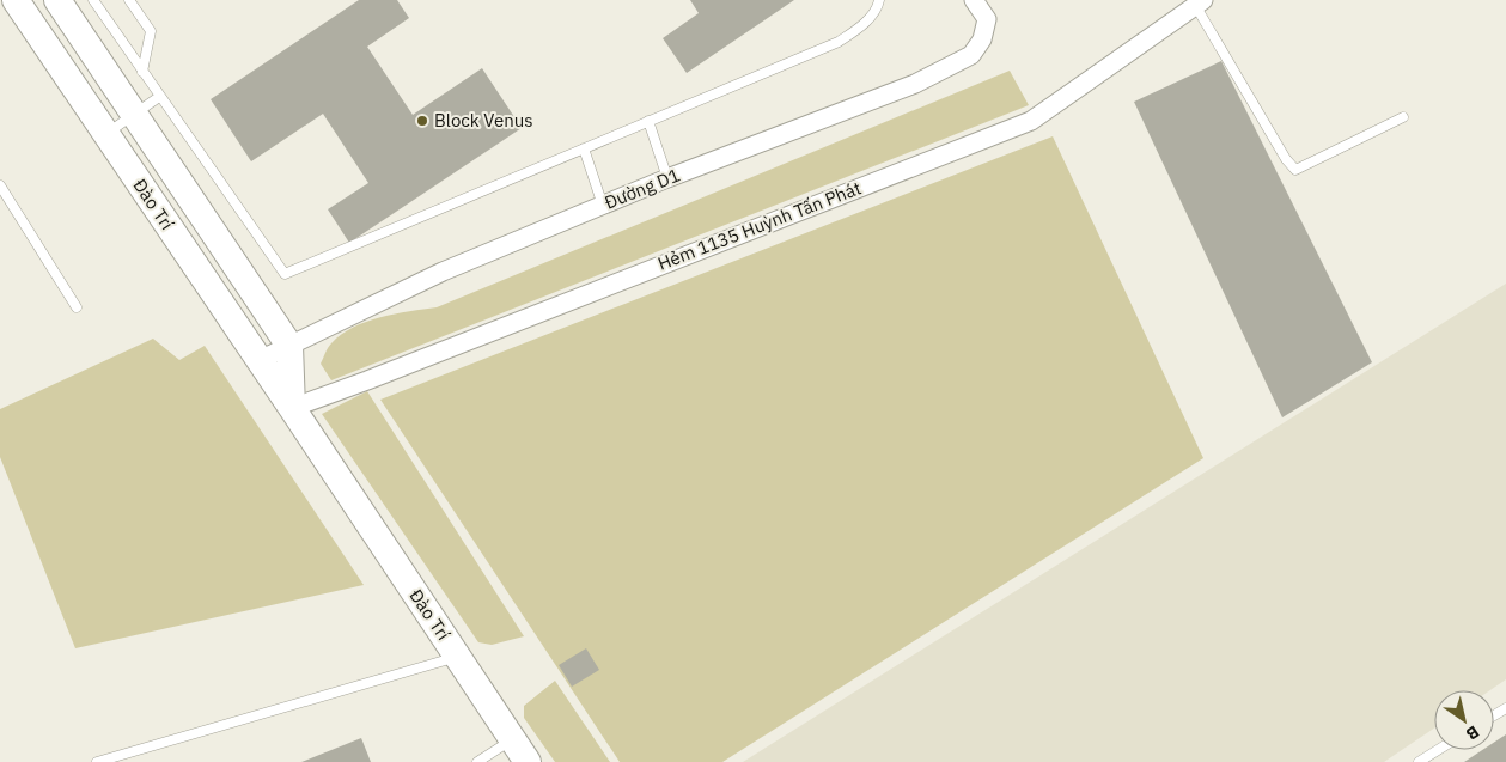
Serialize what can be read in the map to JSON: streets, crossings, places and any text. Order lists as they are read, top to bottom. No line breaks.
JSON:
{"streets":{"street":["Đường D1","Đào Trí","Hẻm 1135 Huỳnh Tấn Phát"]},"crossings":[["Đường D1","Đào Trí"],["Đào Trí","Hẻm 1135 Huỳnh Tấn Phát"]],"places":["Block Venus"],"north":"bottom right"}
